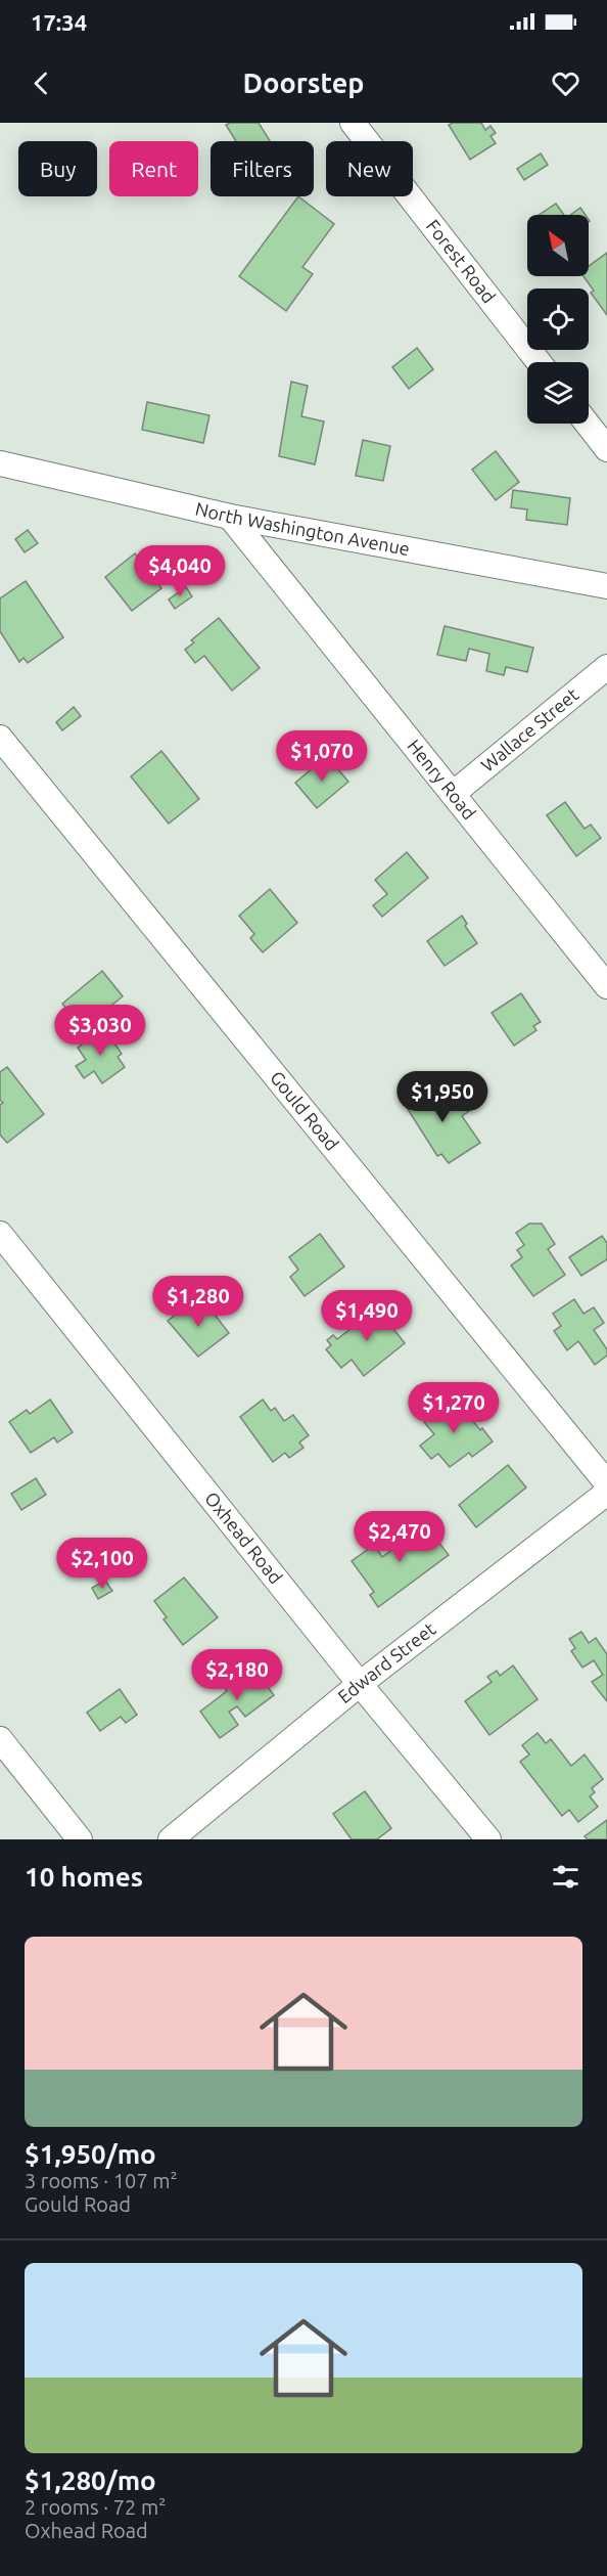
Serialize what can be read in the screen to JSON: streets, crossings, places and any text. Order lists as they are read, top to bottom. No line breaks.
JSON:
{"streets":{"street":["Forest Road","North Washington Avenue","Wallace Street","Henry Road","Gould Road","Oxhead Road","Edward Street"]},"crossings":[["North Washington Avenue","Henry Road"],["Wallace Street","Henry Road"],["Oxhead Road","Edward Street"]],"north":"top left","page":{"status":"17:34","header":"Doorstep","chip":["Buy","Rent","Filters","New"],"price":["$4,040","$1,070","$3,030","$1,950","$1,280","$1,490","$1,270","$2,470","$2,100","$2,180"],"heading":"10 homes","list":[{"name":"$1,950/mo","note":"3 rooms · 107 m² · Gould Road"},{"name":"$1,280/mo","note":"2 rooms · 72 m² · Oxhead Road"}]}}
